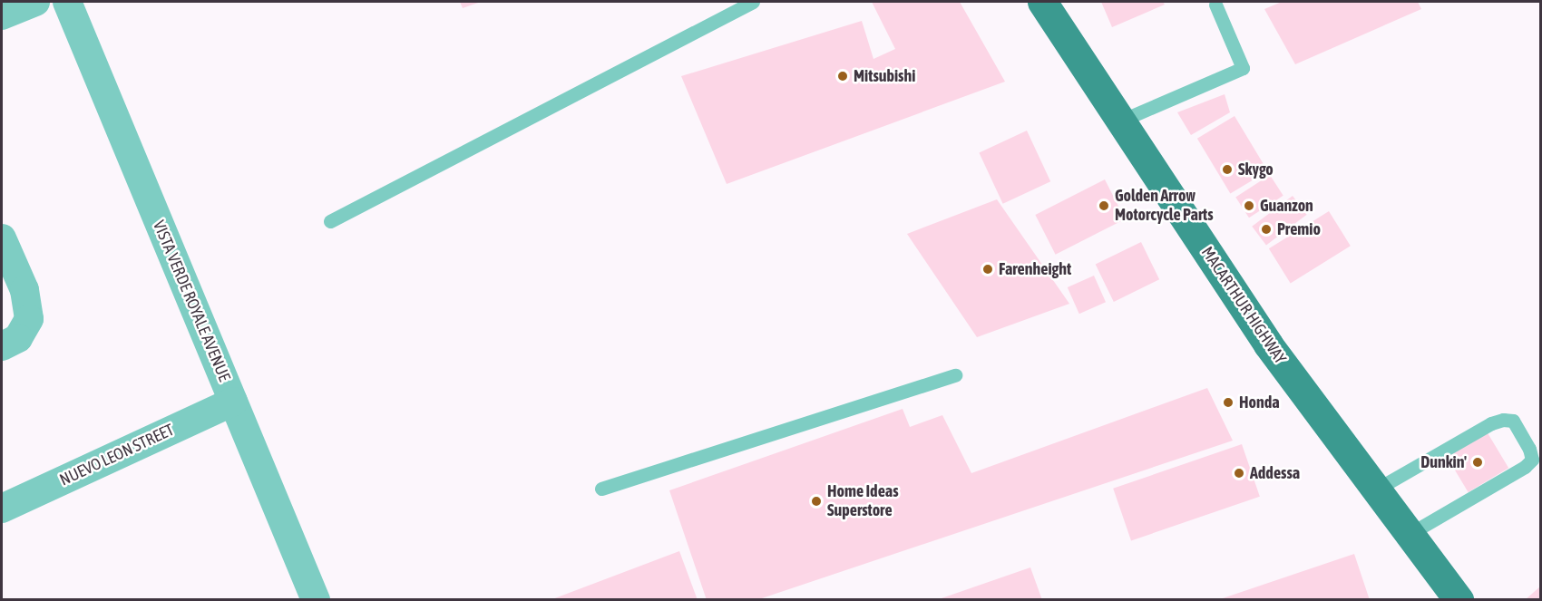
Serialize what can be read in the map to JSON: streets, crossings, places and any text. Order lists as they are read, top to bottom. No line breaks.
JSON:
{"streets":{"main road":["MACARTHUR HIGHWAY"],"street":["VISTA VERDE ROYALE AVENUE","NUEVO LEON STREET"]},"crossings":[["VISTA VERDE ROYALE AVENUE","NUEVO LEON STREET"]],"places":["Mitsubishi","Skygo","Golden Arrow Motorcycle Parts","Guanzon","Premio","Farenheight","Honda","Dunkin'","Addessa","Home Ideas Superstore"]}
